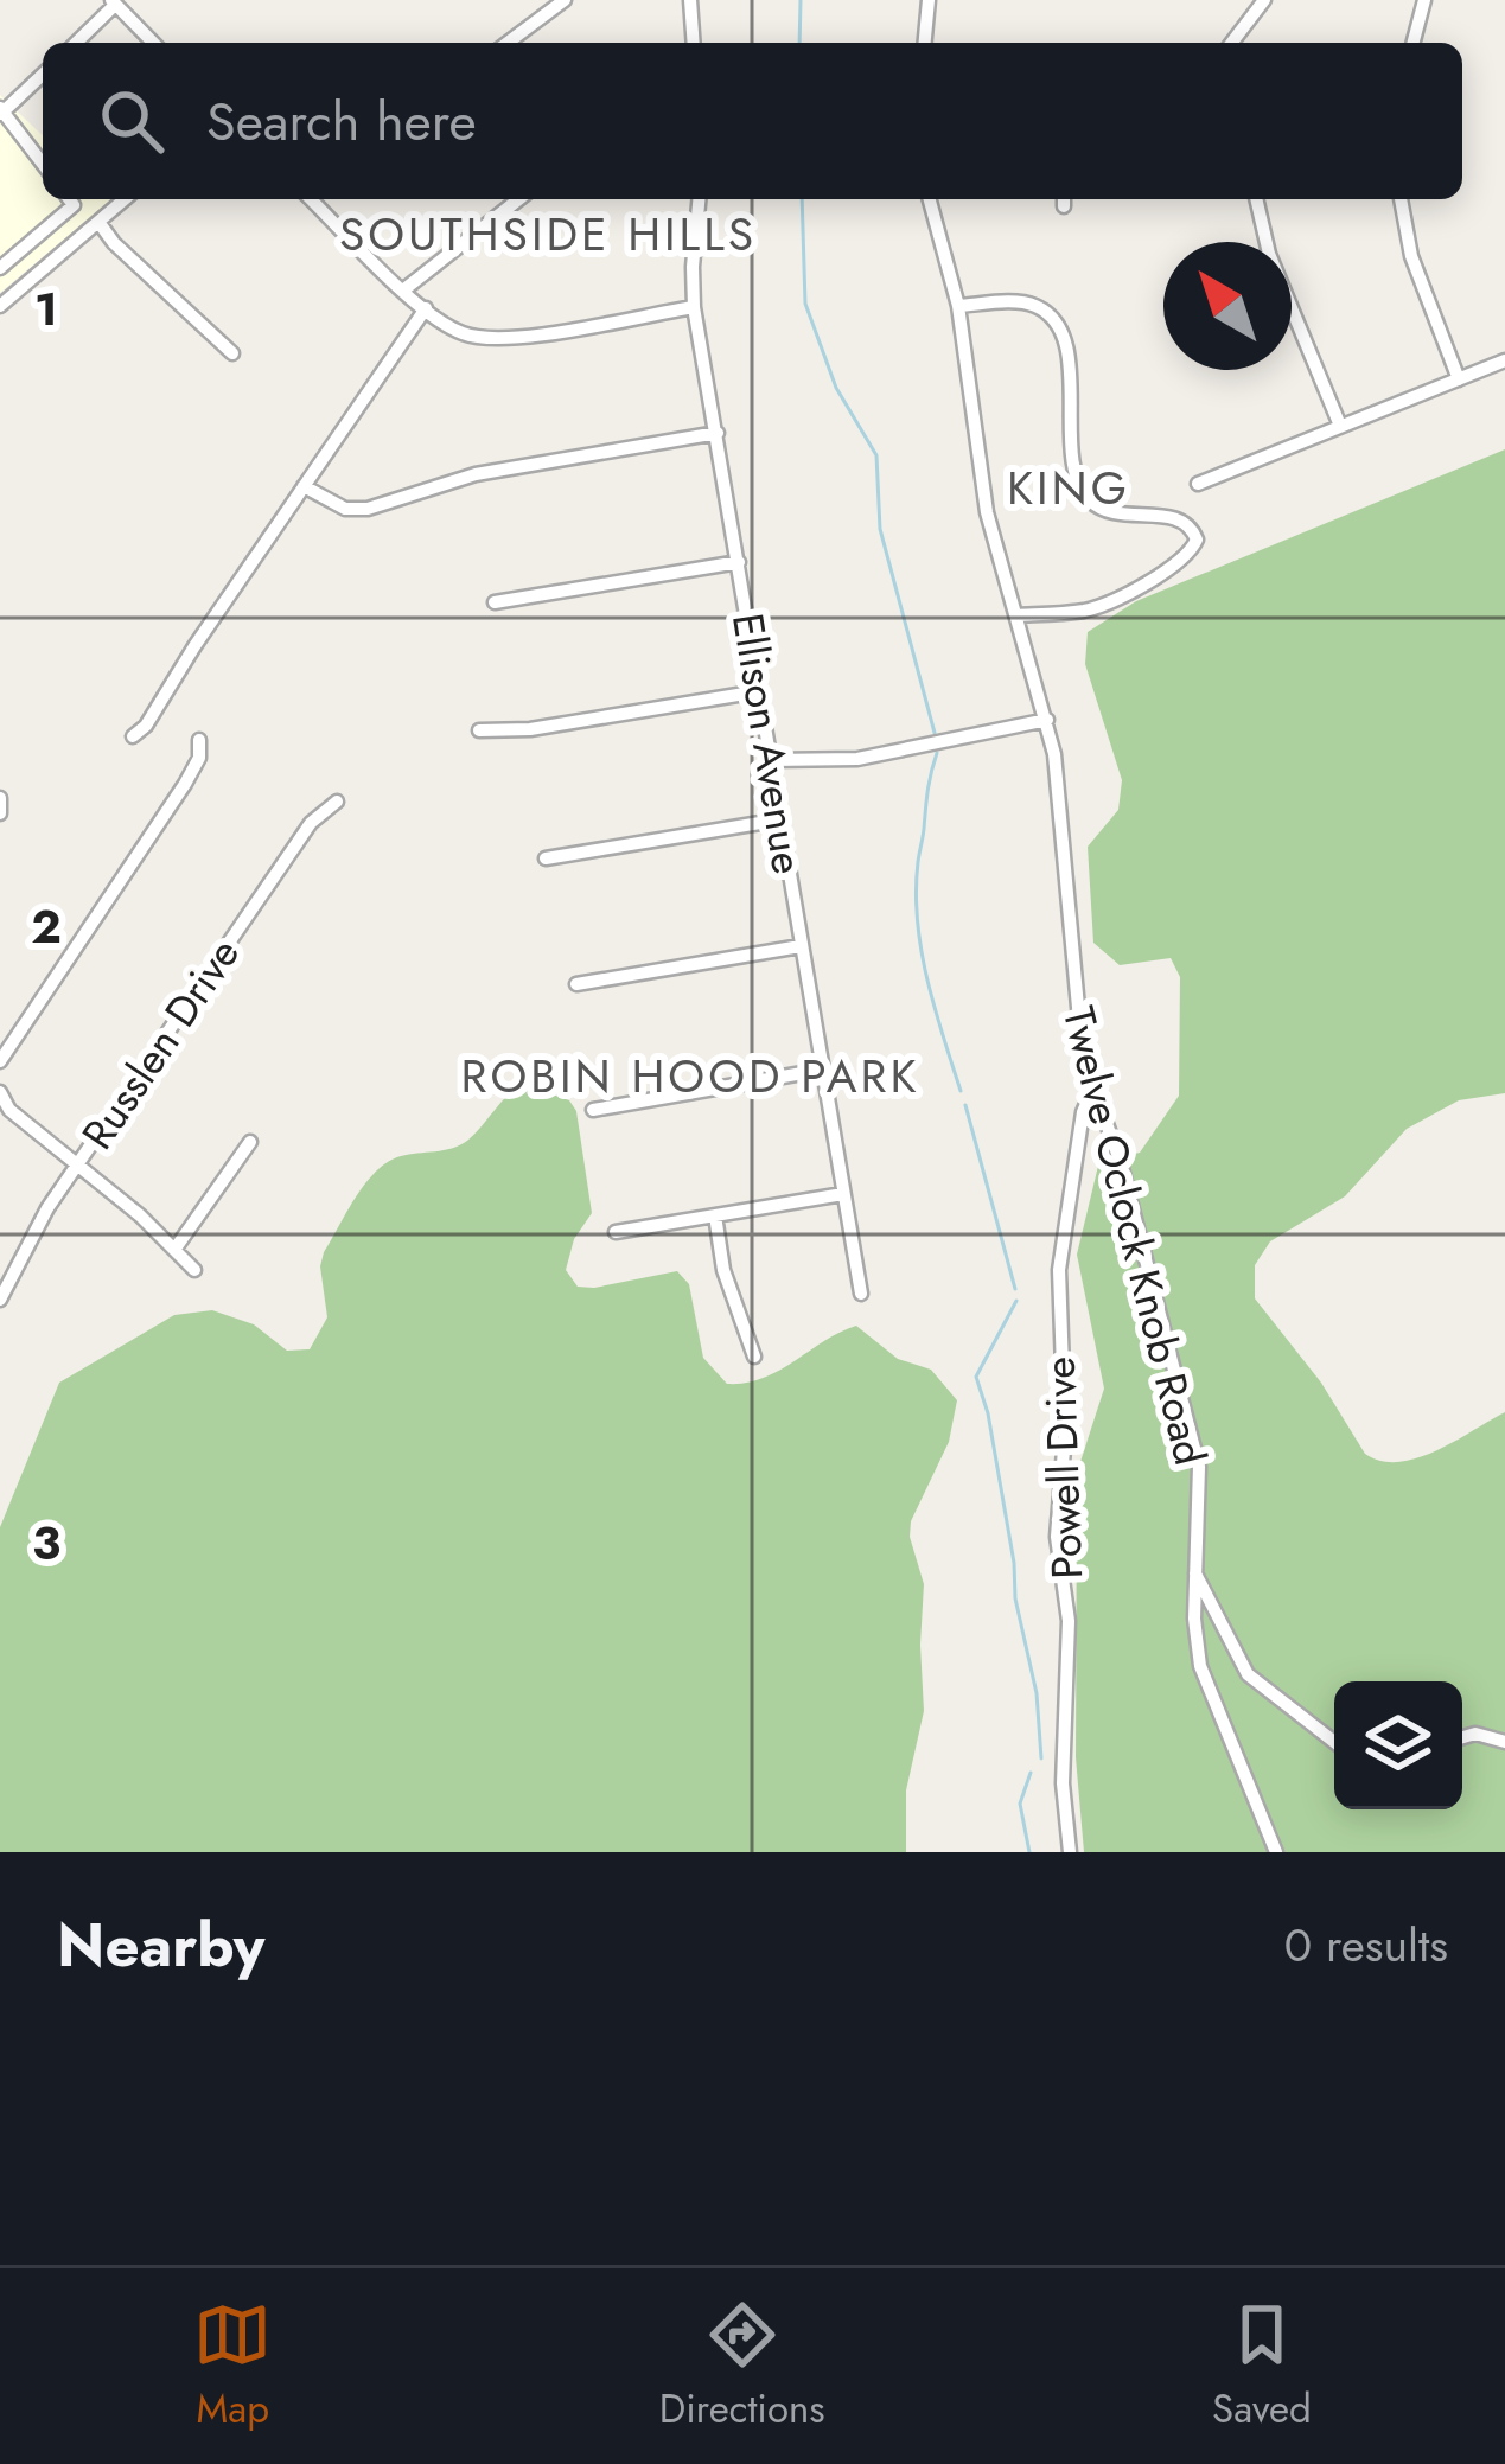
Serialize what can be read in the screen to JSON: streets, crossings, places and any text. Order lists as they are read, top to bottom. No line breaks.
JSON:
{"streets":{"street":["Ellison Avenue","Russlen Drive","Twelve Oclock Knob Road","Powell Drive"]},"crossings":[["Twelve Oclock Knob Road","Powell Drive"]],"districts":["SOUTHSIDE HILLS","KING","ROBIN HOOD PARK"],"north":"top left","page":{"search":"Search here","heading":["Nearby","0 results"],"nav":["Map","Directions","Saved"]},"grid":{"rows":["1","2","3"]}}
